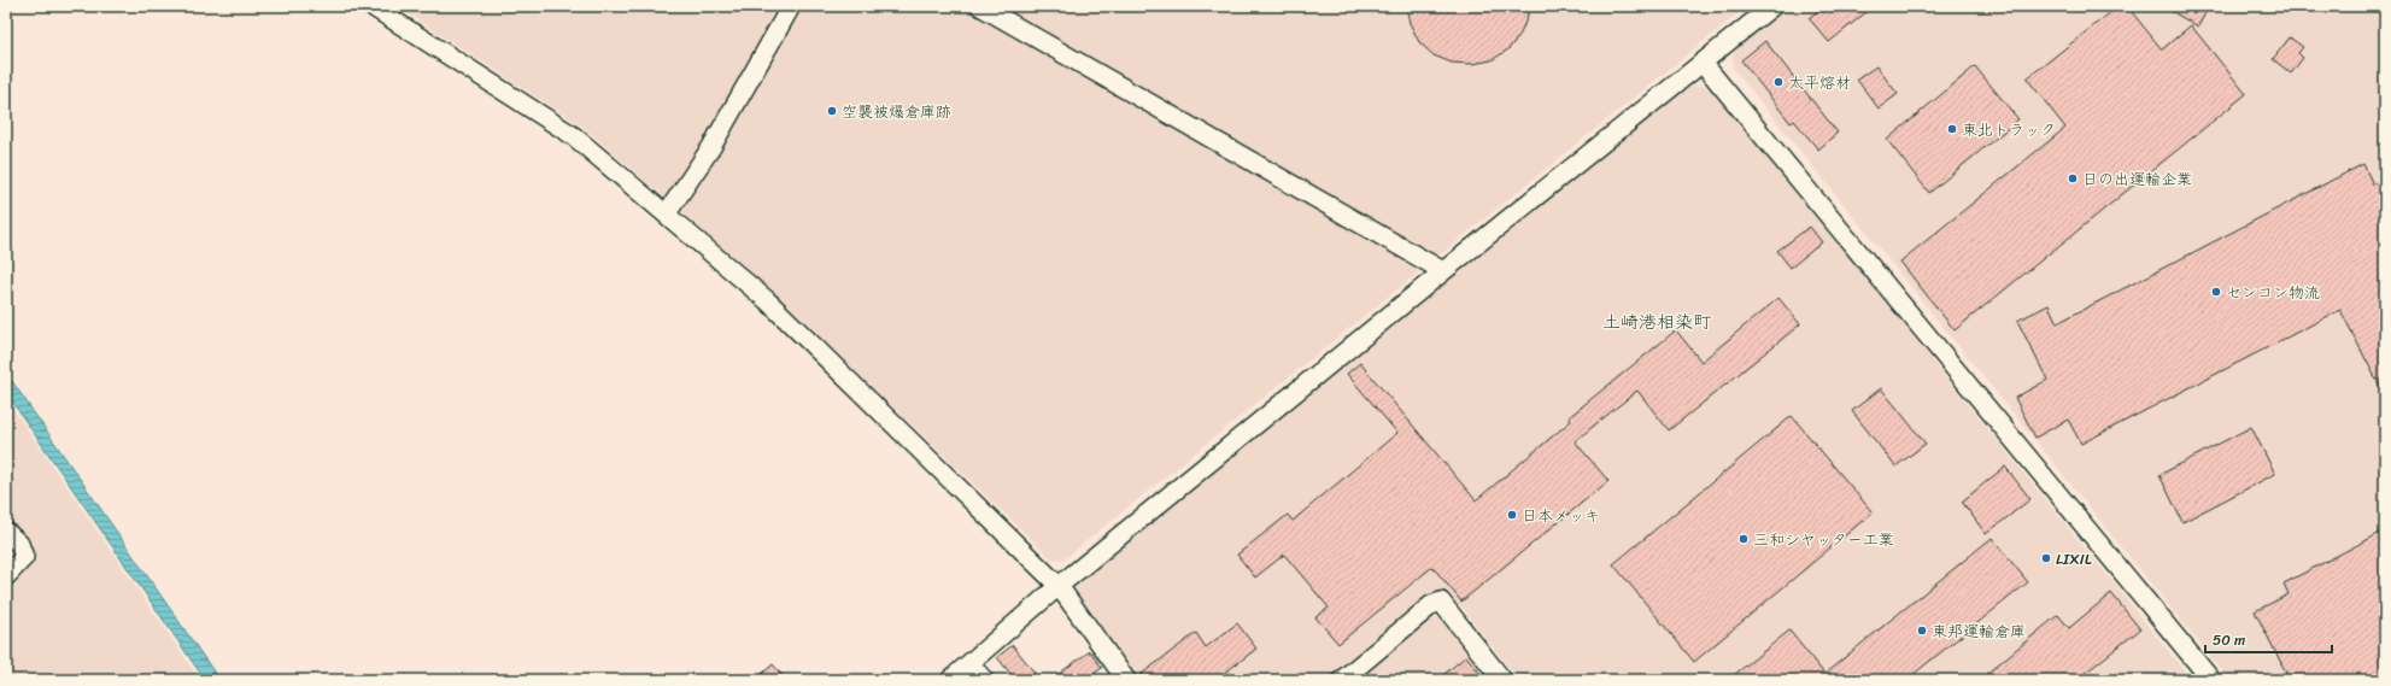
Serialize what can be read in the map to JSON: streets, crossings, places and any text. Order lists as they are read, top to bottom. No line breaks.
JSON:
{"districts":["土崎港相染町"],"places":["太平熔材","空襲被爆倉庫跡","東北トラック","日の出運輸企業","センコン物流","日本メッキ","三和シヤッター工業","LIXIL","東邦運輸倉庫"],"scale_bar":"50 m"}
